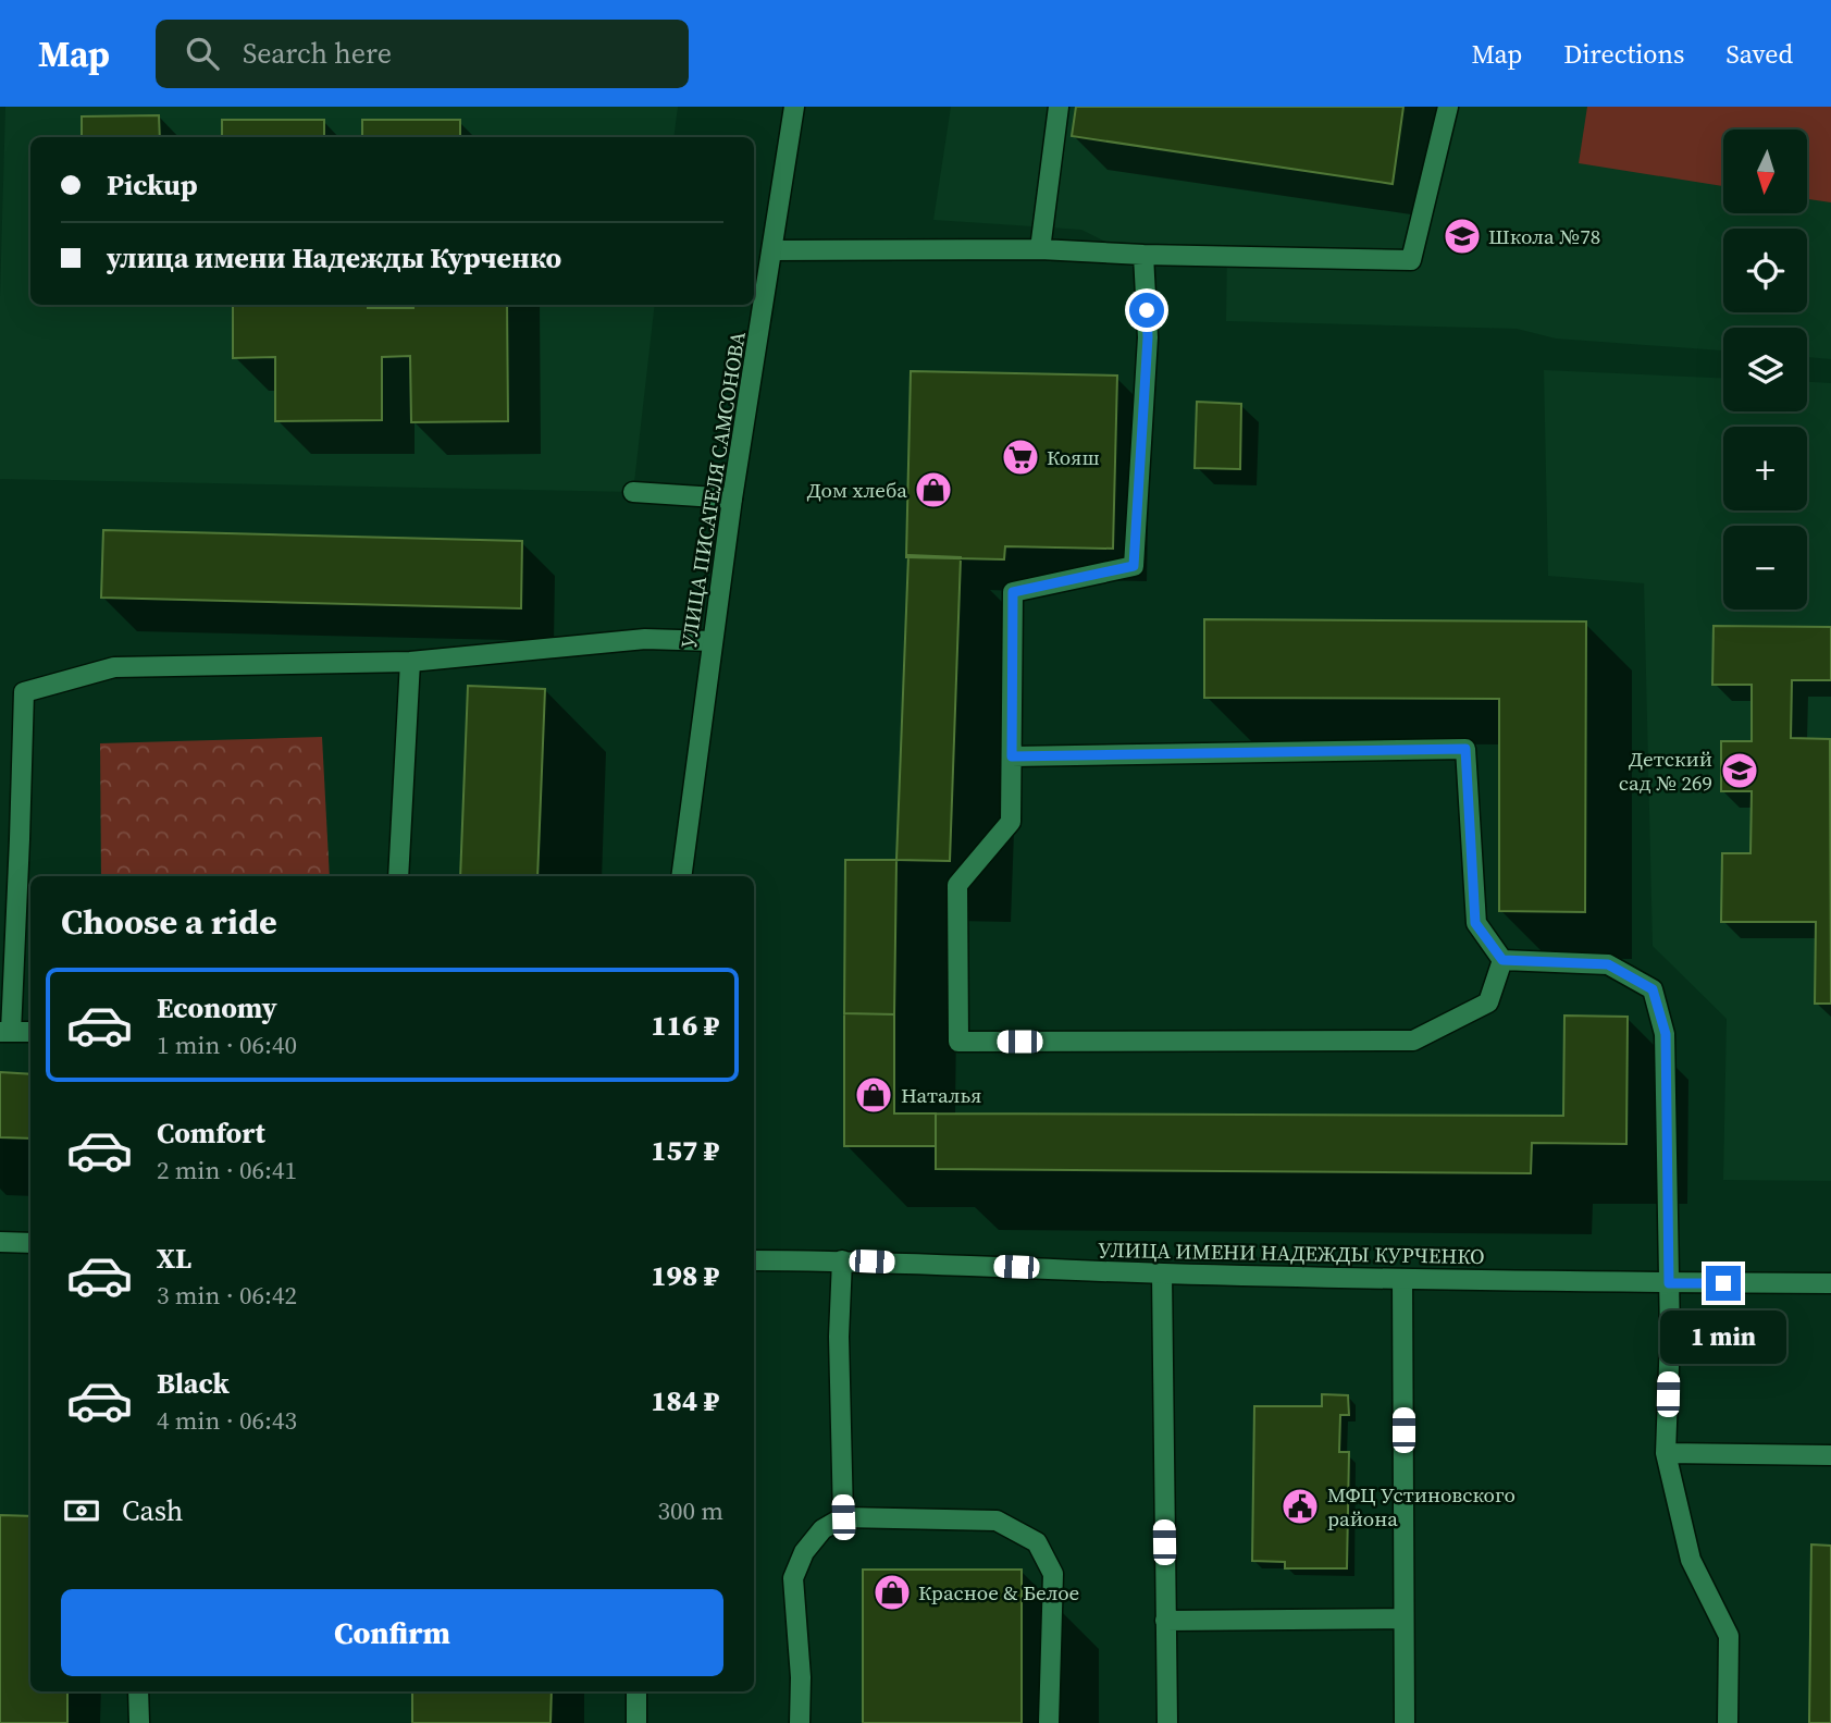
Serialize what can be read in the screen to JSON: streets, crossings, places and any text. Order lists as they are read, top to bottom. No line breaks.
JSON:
{"streets":{"street":["УЛИЦА ПИСАТЕЛЯ САМСОНОВА","УЛИЦА ИМЕНИ НАДЕЖДЫ КУРЧЕНКО"]},"places":{"school or university":["Школа №78","Детский сад № 269"],"supermarket":["Кояш"],"shop":["Дом хлеба","Наталья","Красное & Белое"],"public building":["МФЦ Устиновского района"]},"north":"bottom","page":{"header":"Map","search":"Search here","nav":["Map","Directions","Saved"],"map_buttons":["+","−"],"banner":["Pickup","улица имени Надежды Курченко"],"heading":"Choose a ride","list":[{"name":"Economy","note":"1 min · 06:40","value":"116 ₽"},{"name":"Comfort","note":"2 min · 06:41","value":"157 ₽"},{"name":"XL","note":"3 min · 06:42","value":"198 ₽"},{"name":"Black","note":"4 min · 06:43","value":"184 ₽"}],"bubble":"1 min","pay":["Cash","300 m"],"buttons":"Confirm"}}
